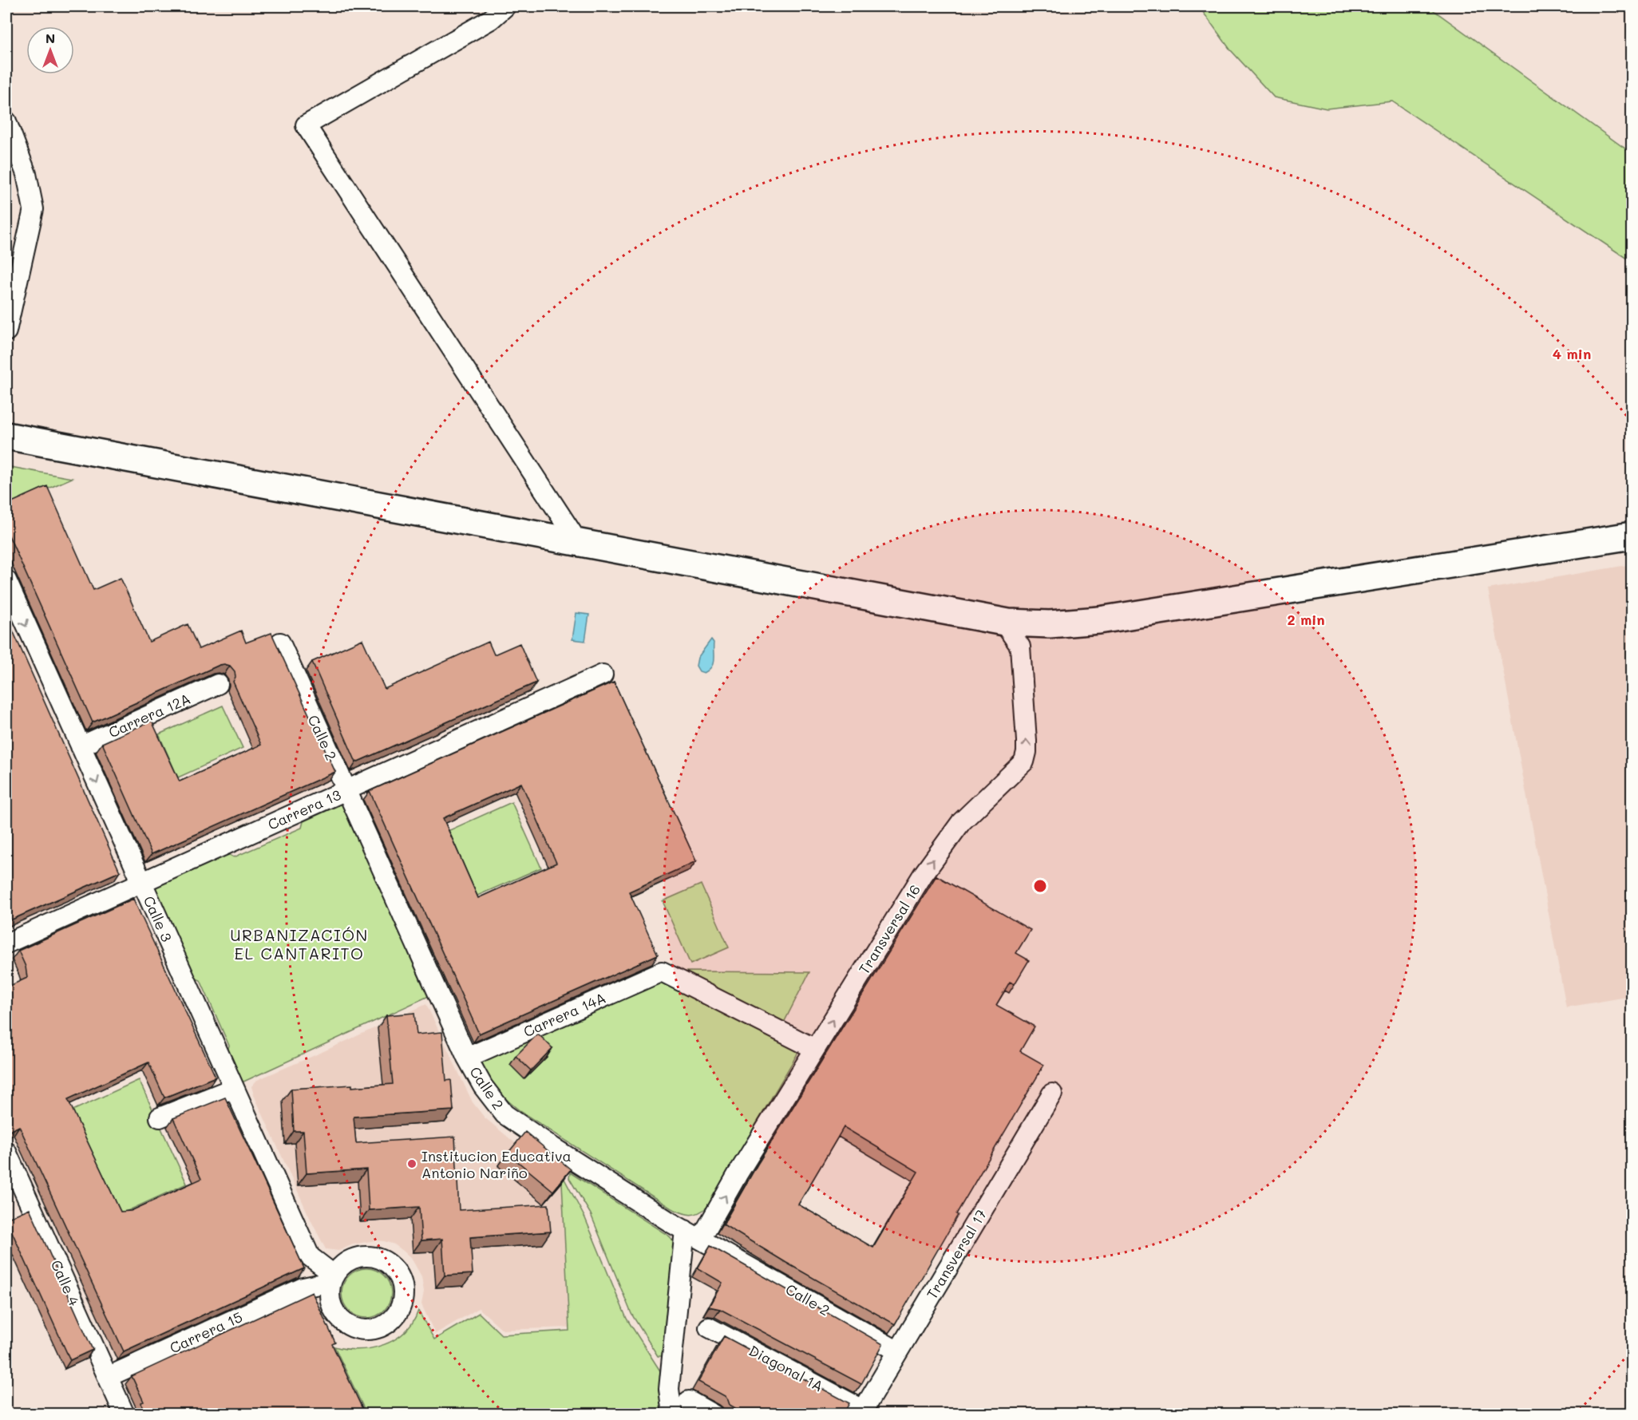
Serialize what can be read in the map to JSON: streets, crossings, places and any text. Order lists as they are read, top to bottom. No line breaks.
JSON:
{"streets":{"street":["Carrera 12A","Calle 2","Carrera 13","Calle 3","Transversal 16","Carrera 14A","Transversal 17","Calle 4","Carrera 15","Diagonal 1A"]},"crossings":[["Carrera 12A","Calle 3"],["Calle 2","Carrera 13"],["Calle 2","Transversal 16"],["Calle 2","Carrera 14A"],["Calle 2","Transversal 17"],["Carrera 13","Calle 3"],["Calle 3","Carrera 15"],["Transversal 16","Carrera 14A"],["Transversal 17","Diagonal 1A"],["Calle 4","Carrera 15"]],"one_way":["Calle 3","Transversal 16"],"districts":["URBANIZACIÓN EL CANTARITO"],"places":["Institucion Educativa Antonio Nariño"],"north":"top","rings":["4 min","2 min"]}
